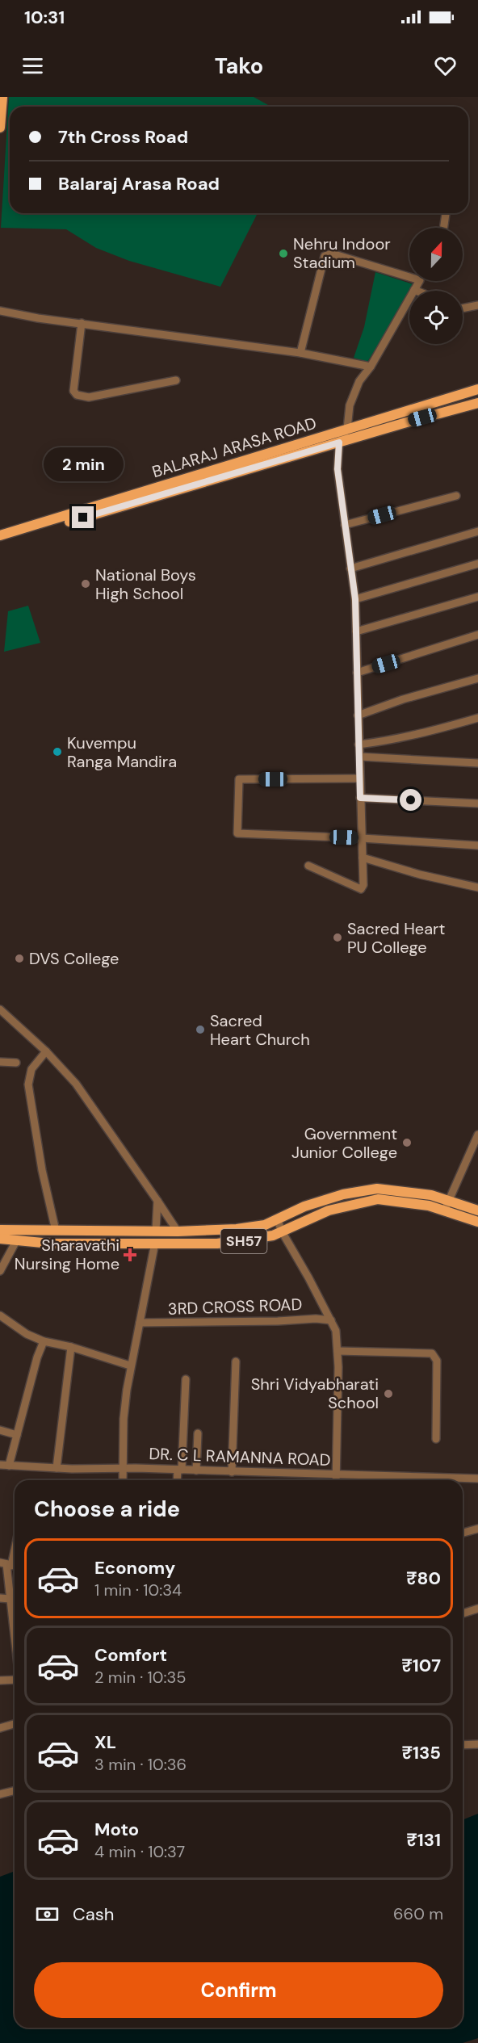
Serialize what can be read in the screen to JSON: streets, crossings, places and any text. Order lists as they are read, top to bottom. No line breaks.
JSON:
{"streets":{"main road":["BALARAJ ARASA ROAD","SH57"],"street":["3RD CROSS ROAD","DR. C L RAMANNA ROAD"]},"places":{"other":["Nehru Indoor Stadium","National Boys High School","Kuvempu Ranga Mandira","Sacred Heart PU College","DVS College","Sacred Heart Church","Government Junior College","Shri Vidyabharati School"],"health":["Sharavathi Nursing Home"]},"north":"top","page":{"status":"10:31","header":"Tako","banner":["7th Cross Road","Balaraj Arasa Road"],"bubble":"2 min","heading":"Choose a ride","list":[{"name":"Economy","note":"1 min · 10:34","value":"₹80"},{"name":"Comfort","note":"2 min · 10:35","value":"₹107"},{"name":"XL","note":"3 min · 10:36","value":"₹135"},{"name":"Moto","note":"4 min · 10:37","value":"₹131"}],"pay":["Cash","660 m"],"buttons":"Confirm"}}
